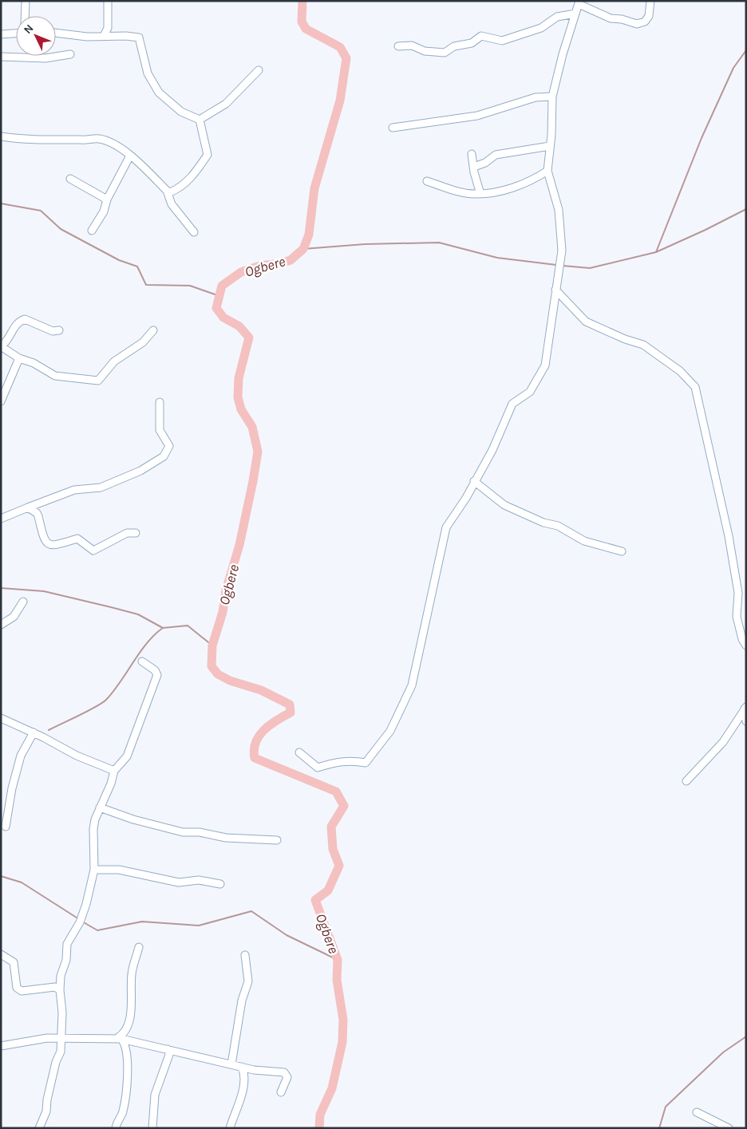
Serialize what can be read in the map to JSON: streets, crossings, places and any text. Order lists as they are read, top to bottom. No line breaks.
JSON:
{"water":["Ogbere"],"north":"top left"}
